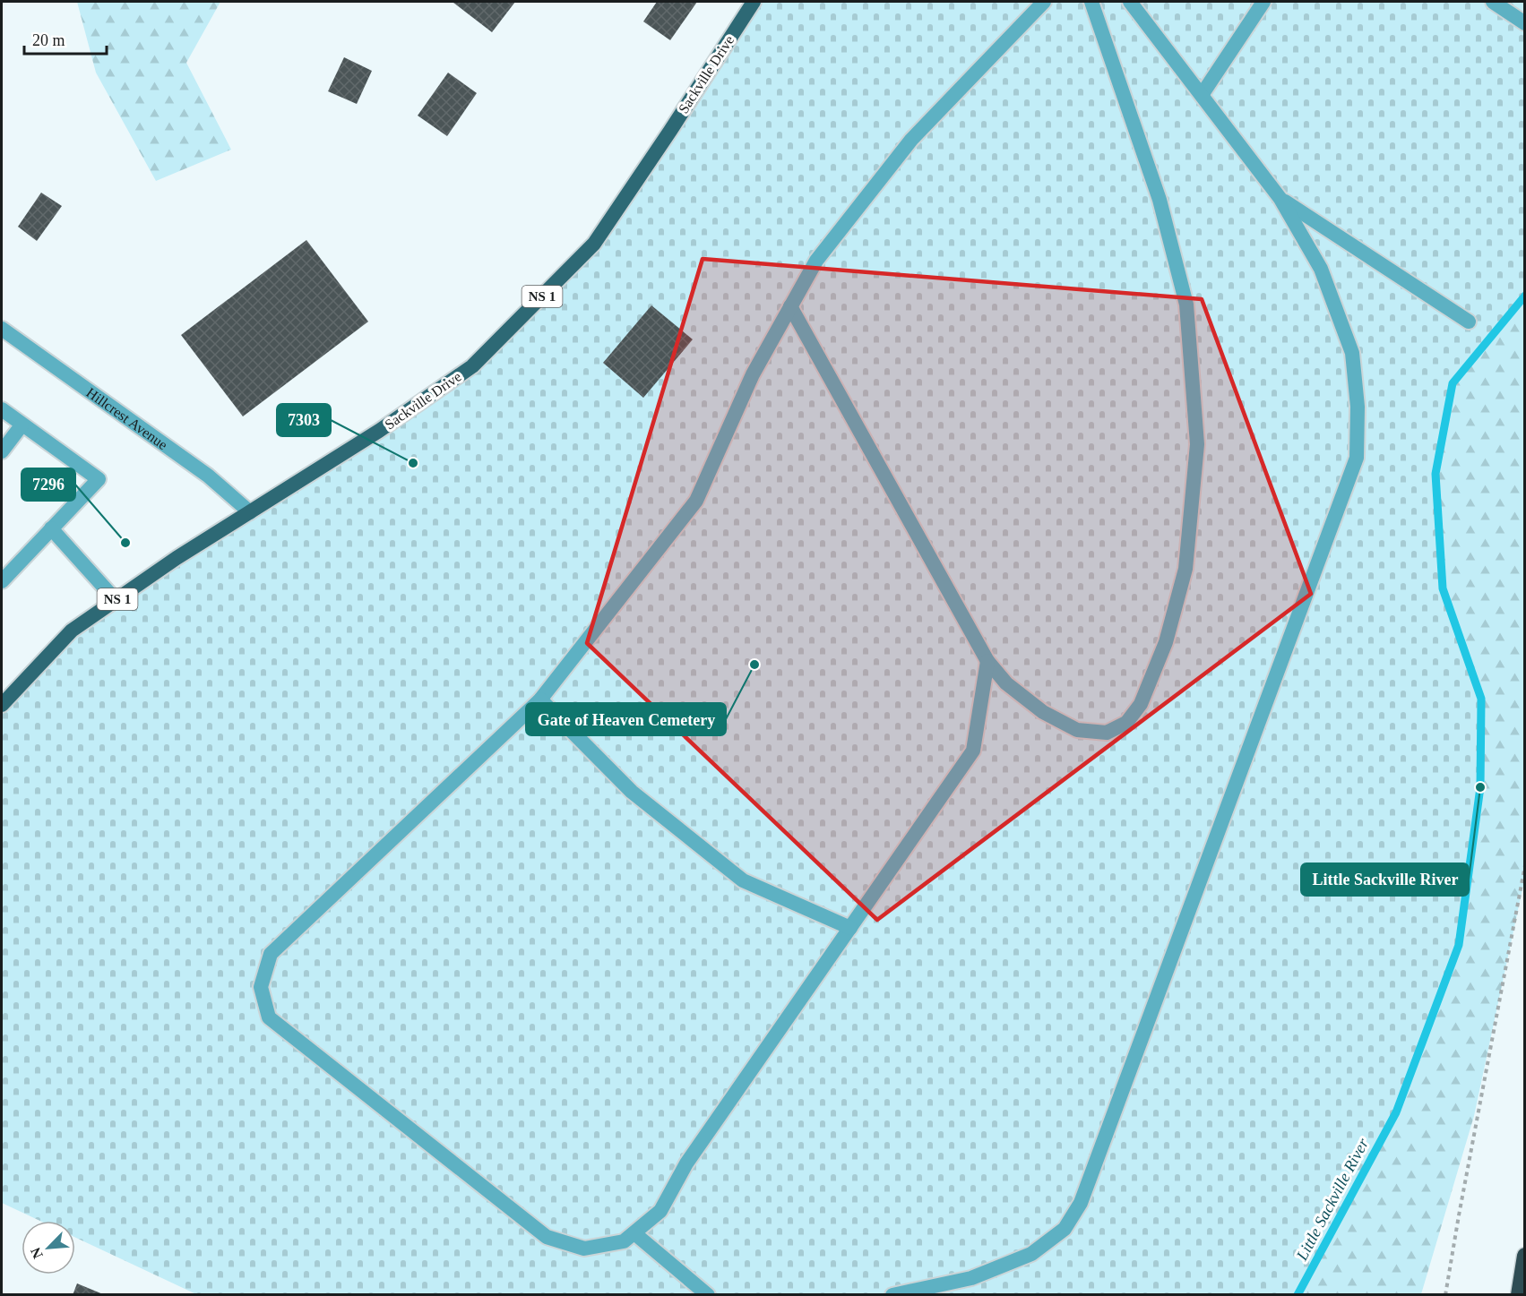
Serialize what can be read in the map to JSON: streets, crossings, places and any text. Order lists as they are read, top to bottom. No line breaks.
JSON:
{"streets":{"main road":["Sackville Drive","NS 1"],"street":["Hillcrest Avenue"]},"crossings":[["Sackville Drive","Hillcrest Avenue"]],"water":["Little Sackville River"],"places":["7303","7296","Gate of Heaven Cemetery","Little Sackville River"],"scale_bar":"20 m","north":"bottom left"}
